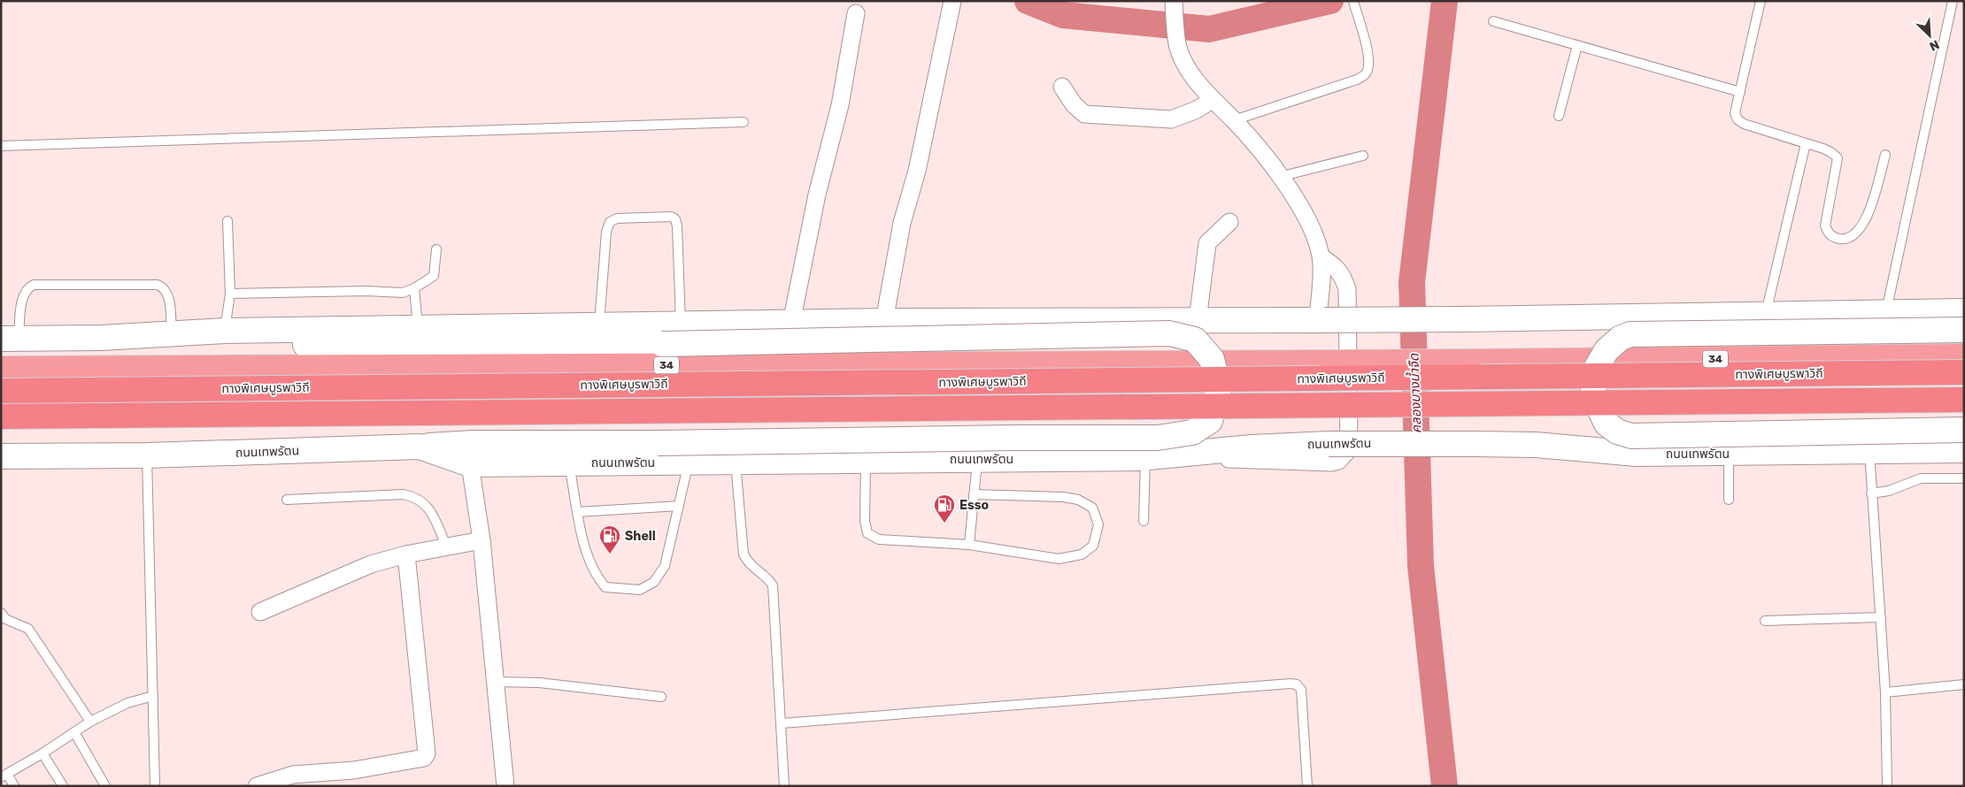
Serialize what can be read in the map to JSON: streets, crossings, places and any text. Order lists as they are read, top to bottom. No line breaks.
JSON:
{"streets":{"highway":["34","ทางพิเศษบูรพาวิถี"],"main road":["ถนนเทพรัตน"]},"water":["คลองบางน้ำจืด"],"places":{"fuel station":["Esso","Shell"]},"north":"bottom right"}
